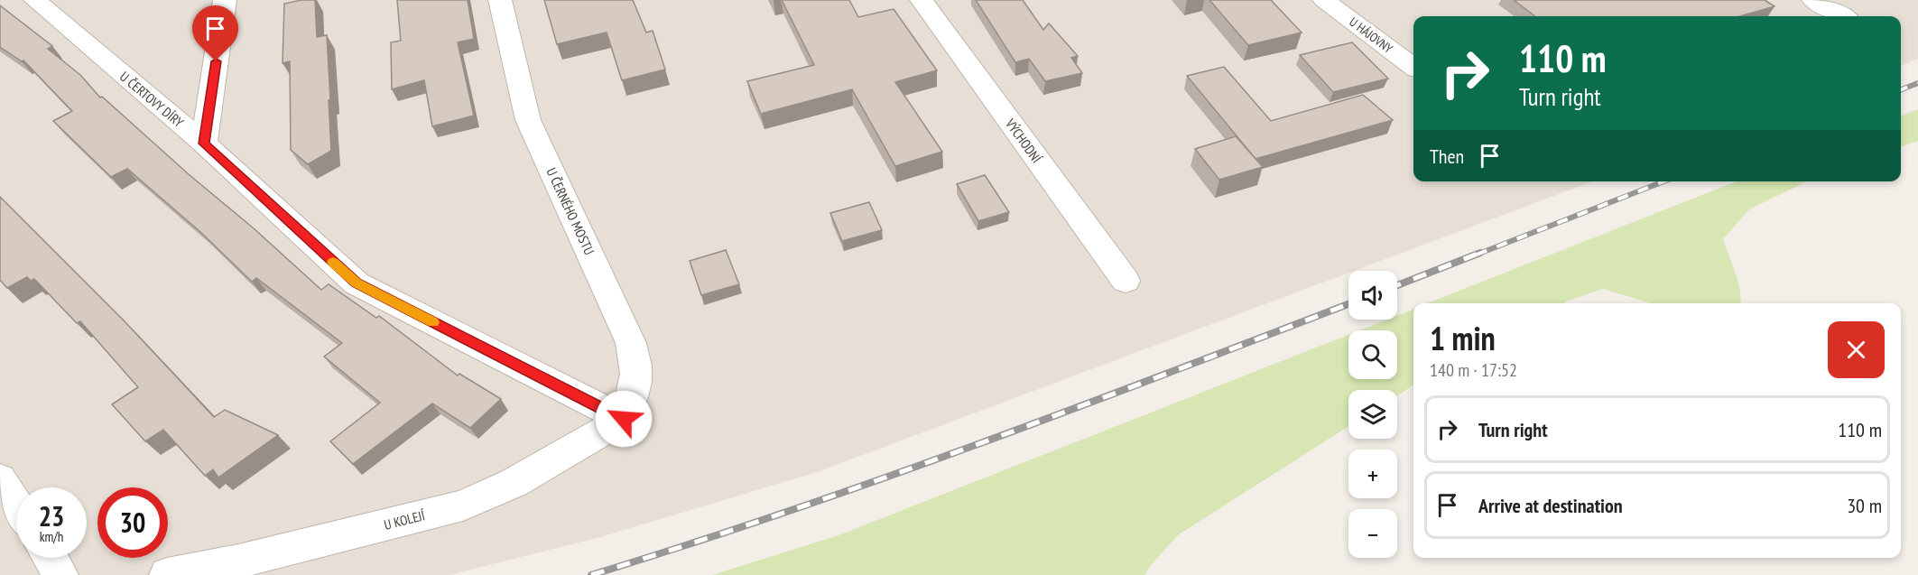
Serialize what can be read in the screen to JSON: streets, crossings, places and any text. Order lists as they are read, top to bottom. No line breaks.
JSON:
{"streets":{"street":["U HÁJOVNY","U ČERTOVY DÍRY","VÝCHODNÍ","U ČERNÉHO MOSTU","U KOLEJÍ"]},"crossings":[["U ČERTOVY DÍRY","U ČERNÉHO MOSTU"],["U ČERTOVY DÍRY","U KOLEJÍ"],["U ČERNÉHO MOSTU","U KOLEJÍ"]],"page":{"turn":["110 m","Turn right"],"then":"Then","map_buttons":["+","−"],"heading":["1 min","140 m · 17:52"],"list":[{"name":"Turn right","value":"110 m"},{"name":"Arrive at destination","value":"30 m"}],"speed":"23 km/h","limit":"30"}}
